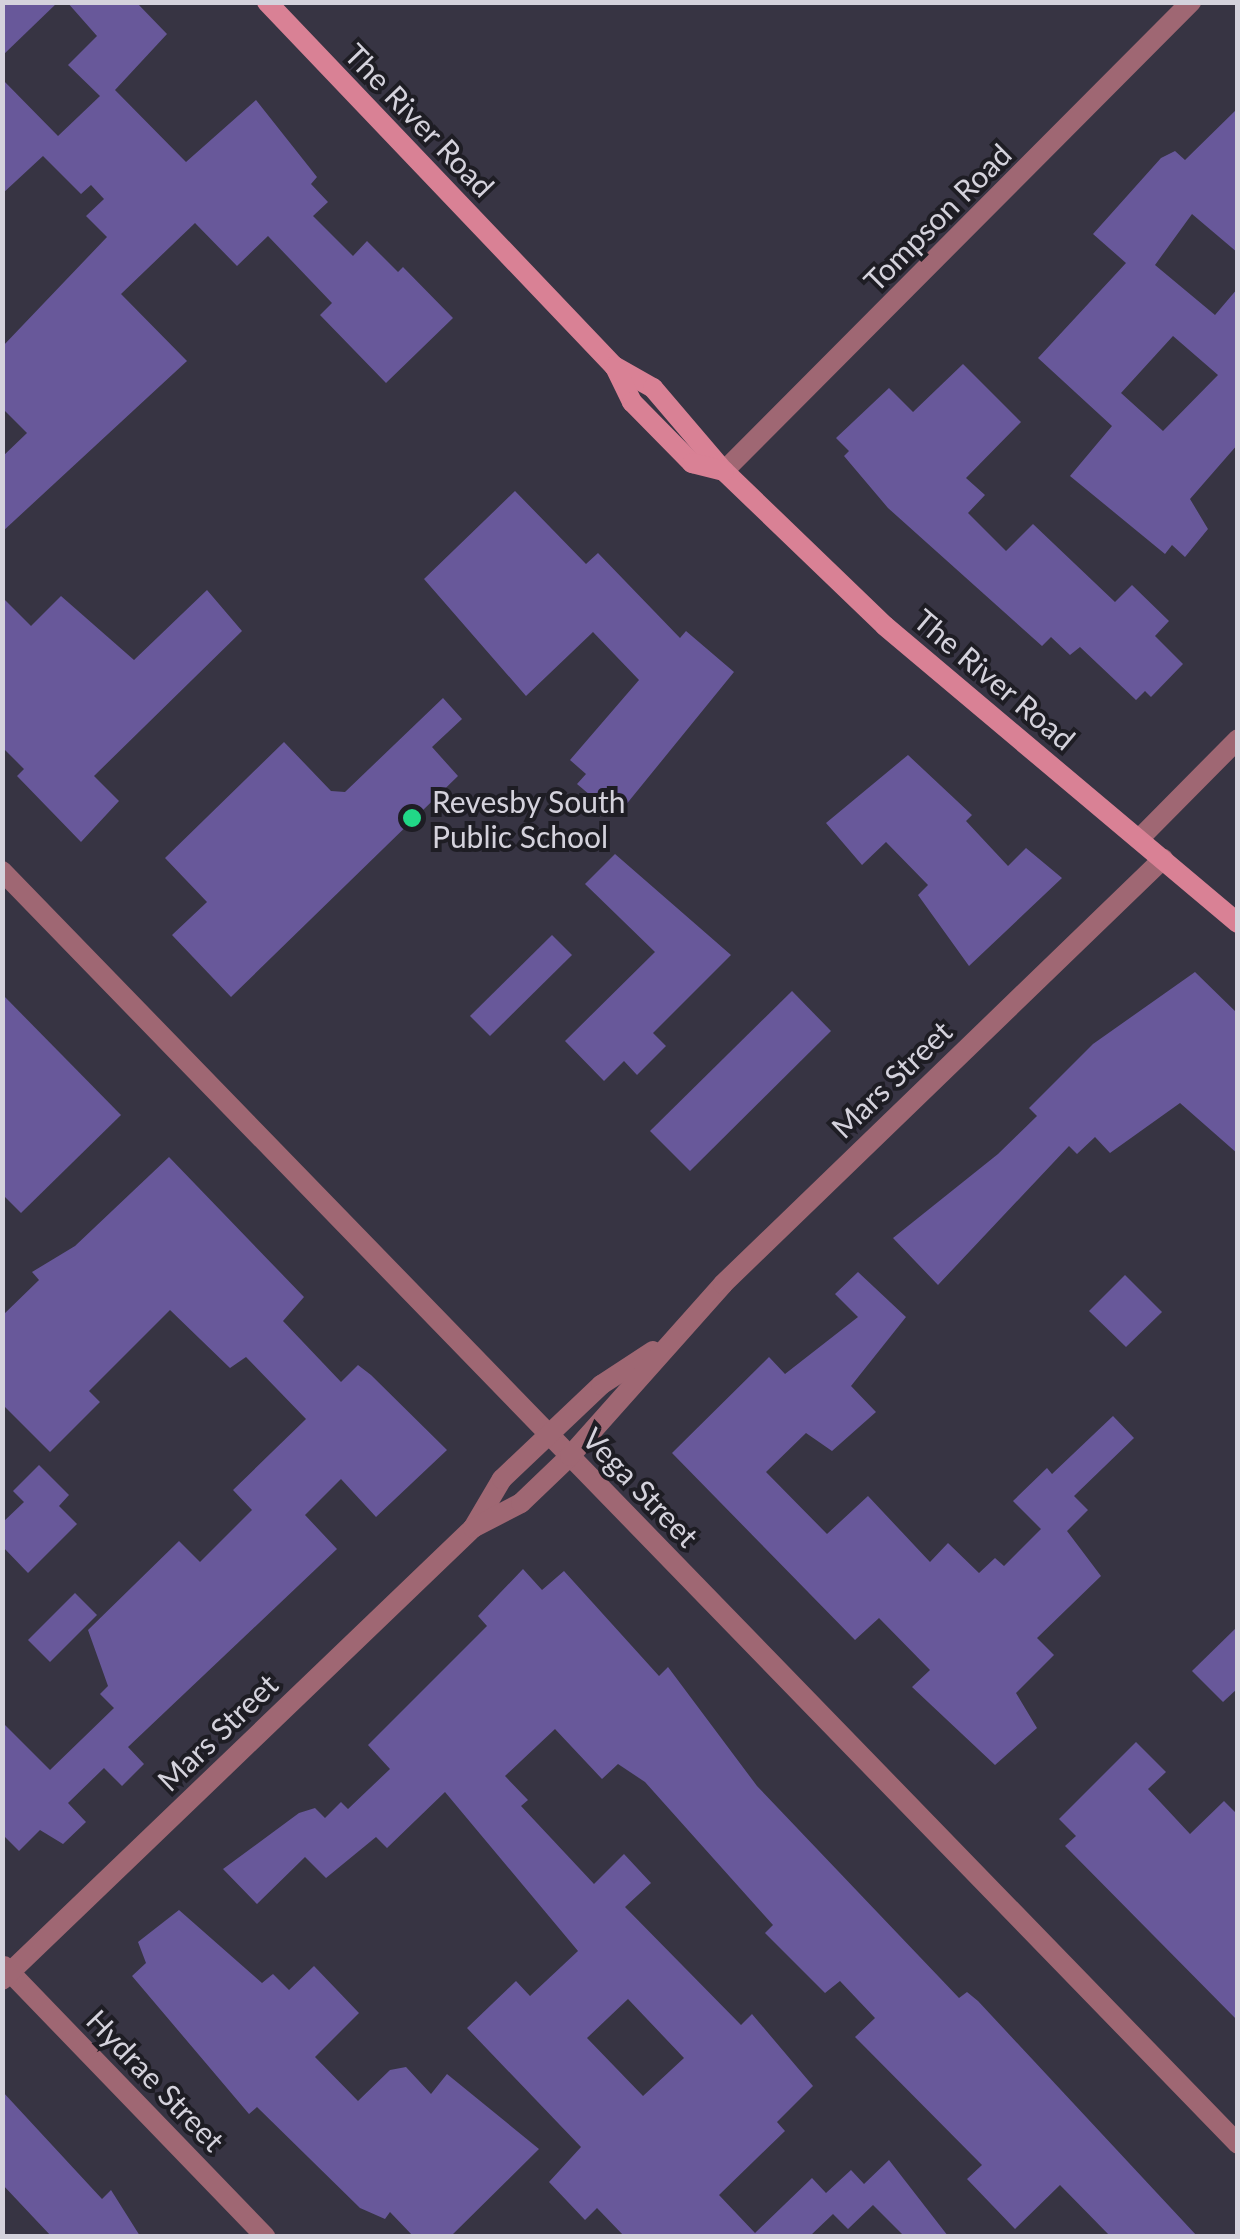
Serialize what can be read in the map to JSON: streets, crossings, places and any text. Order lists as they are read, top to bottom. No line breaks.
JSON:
{"streets":{"main road":["The River Road"],"street":["Tompson Road","Mars Street","Vega Street","Hydrae Street"]},"crossings":[["The River Road","Tompson Road"],["The River Road","Mars Street"],["Mars Street","Vega Street"],["Mars Street","Hydrae Street"]],"places":["Revesby South Public School"]}
